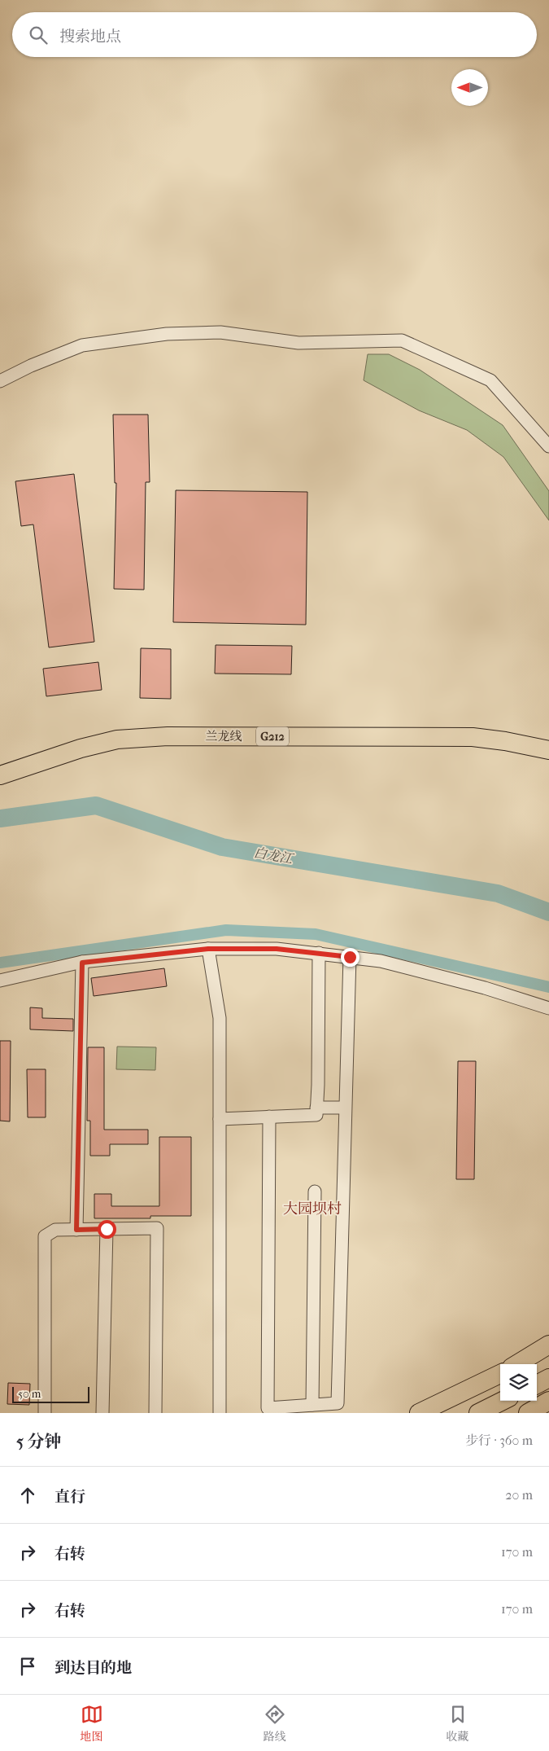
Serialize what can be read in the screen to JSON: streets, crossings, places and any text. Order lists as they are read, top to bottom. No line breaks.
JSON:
{"streets":{"highway":["兰龙线","G212"]},"districts":["大园坝村"],"water":["白龙江"],"scale_bar":"50 m","north":"left","page":{"search":"搜索地点","scale":"50 m","heading":["5 分钟","步行 · 360 m"],"list":[["直行","20 m"],["右转","170 m"],["右转","170 m"],"到达目的地"],"nav":["地图","路线","收藏"]}}
